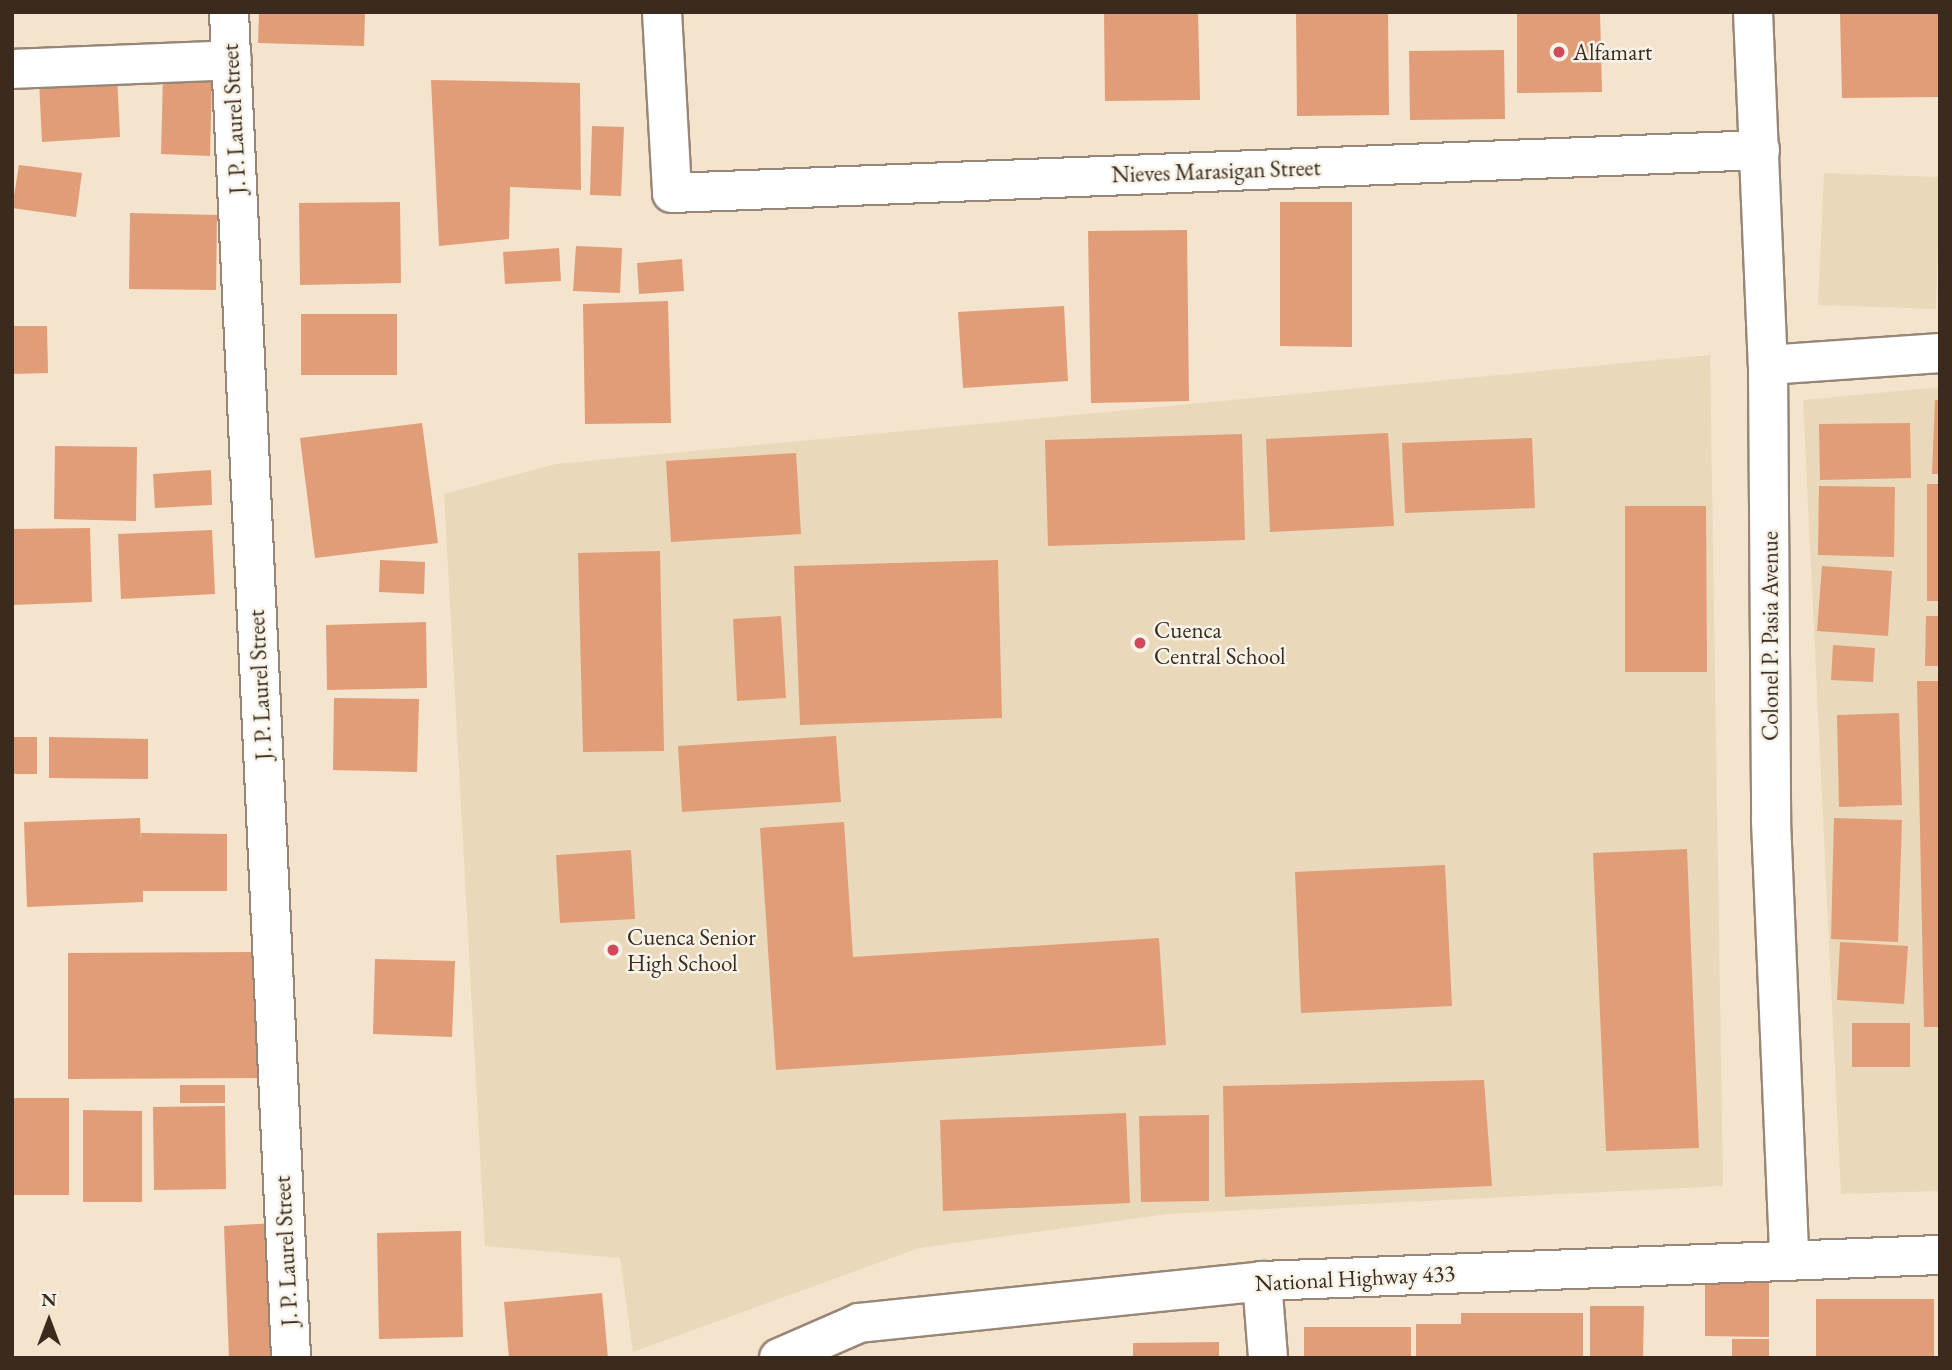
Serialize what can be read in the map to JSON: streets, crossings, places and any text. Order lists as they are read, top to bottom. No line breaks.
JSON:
{"streets":{"street":["J. P. Laurel Street","Nieves Marasigan Street","Colonel P. Pasia Avenue","National Highway 433"]},"crossings":[["Nieves Marasigan Street","Colonel P. Pasia Avenue"],["Colonel P. Pasia Avenue","National Highway 433"]],"places":["Alfamart","Cuenca Central School","Cuenca Senior High School"],"north":"top"}
